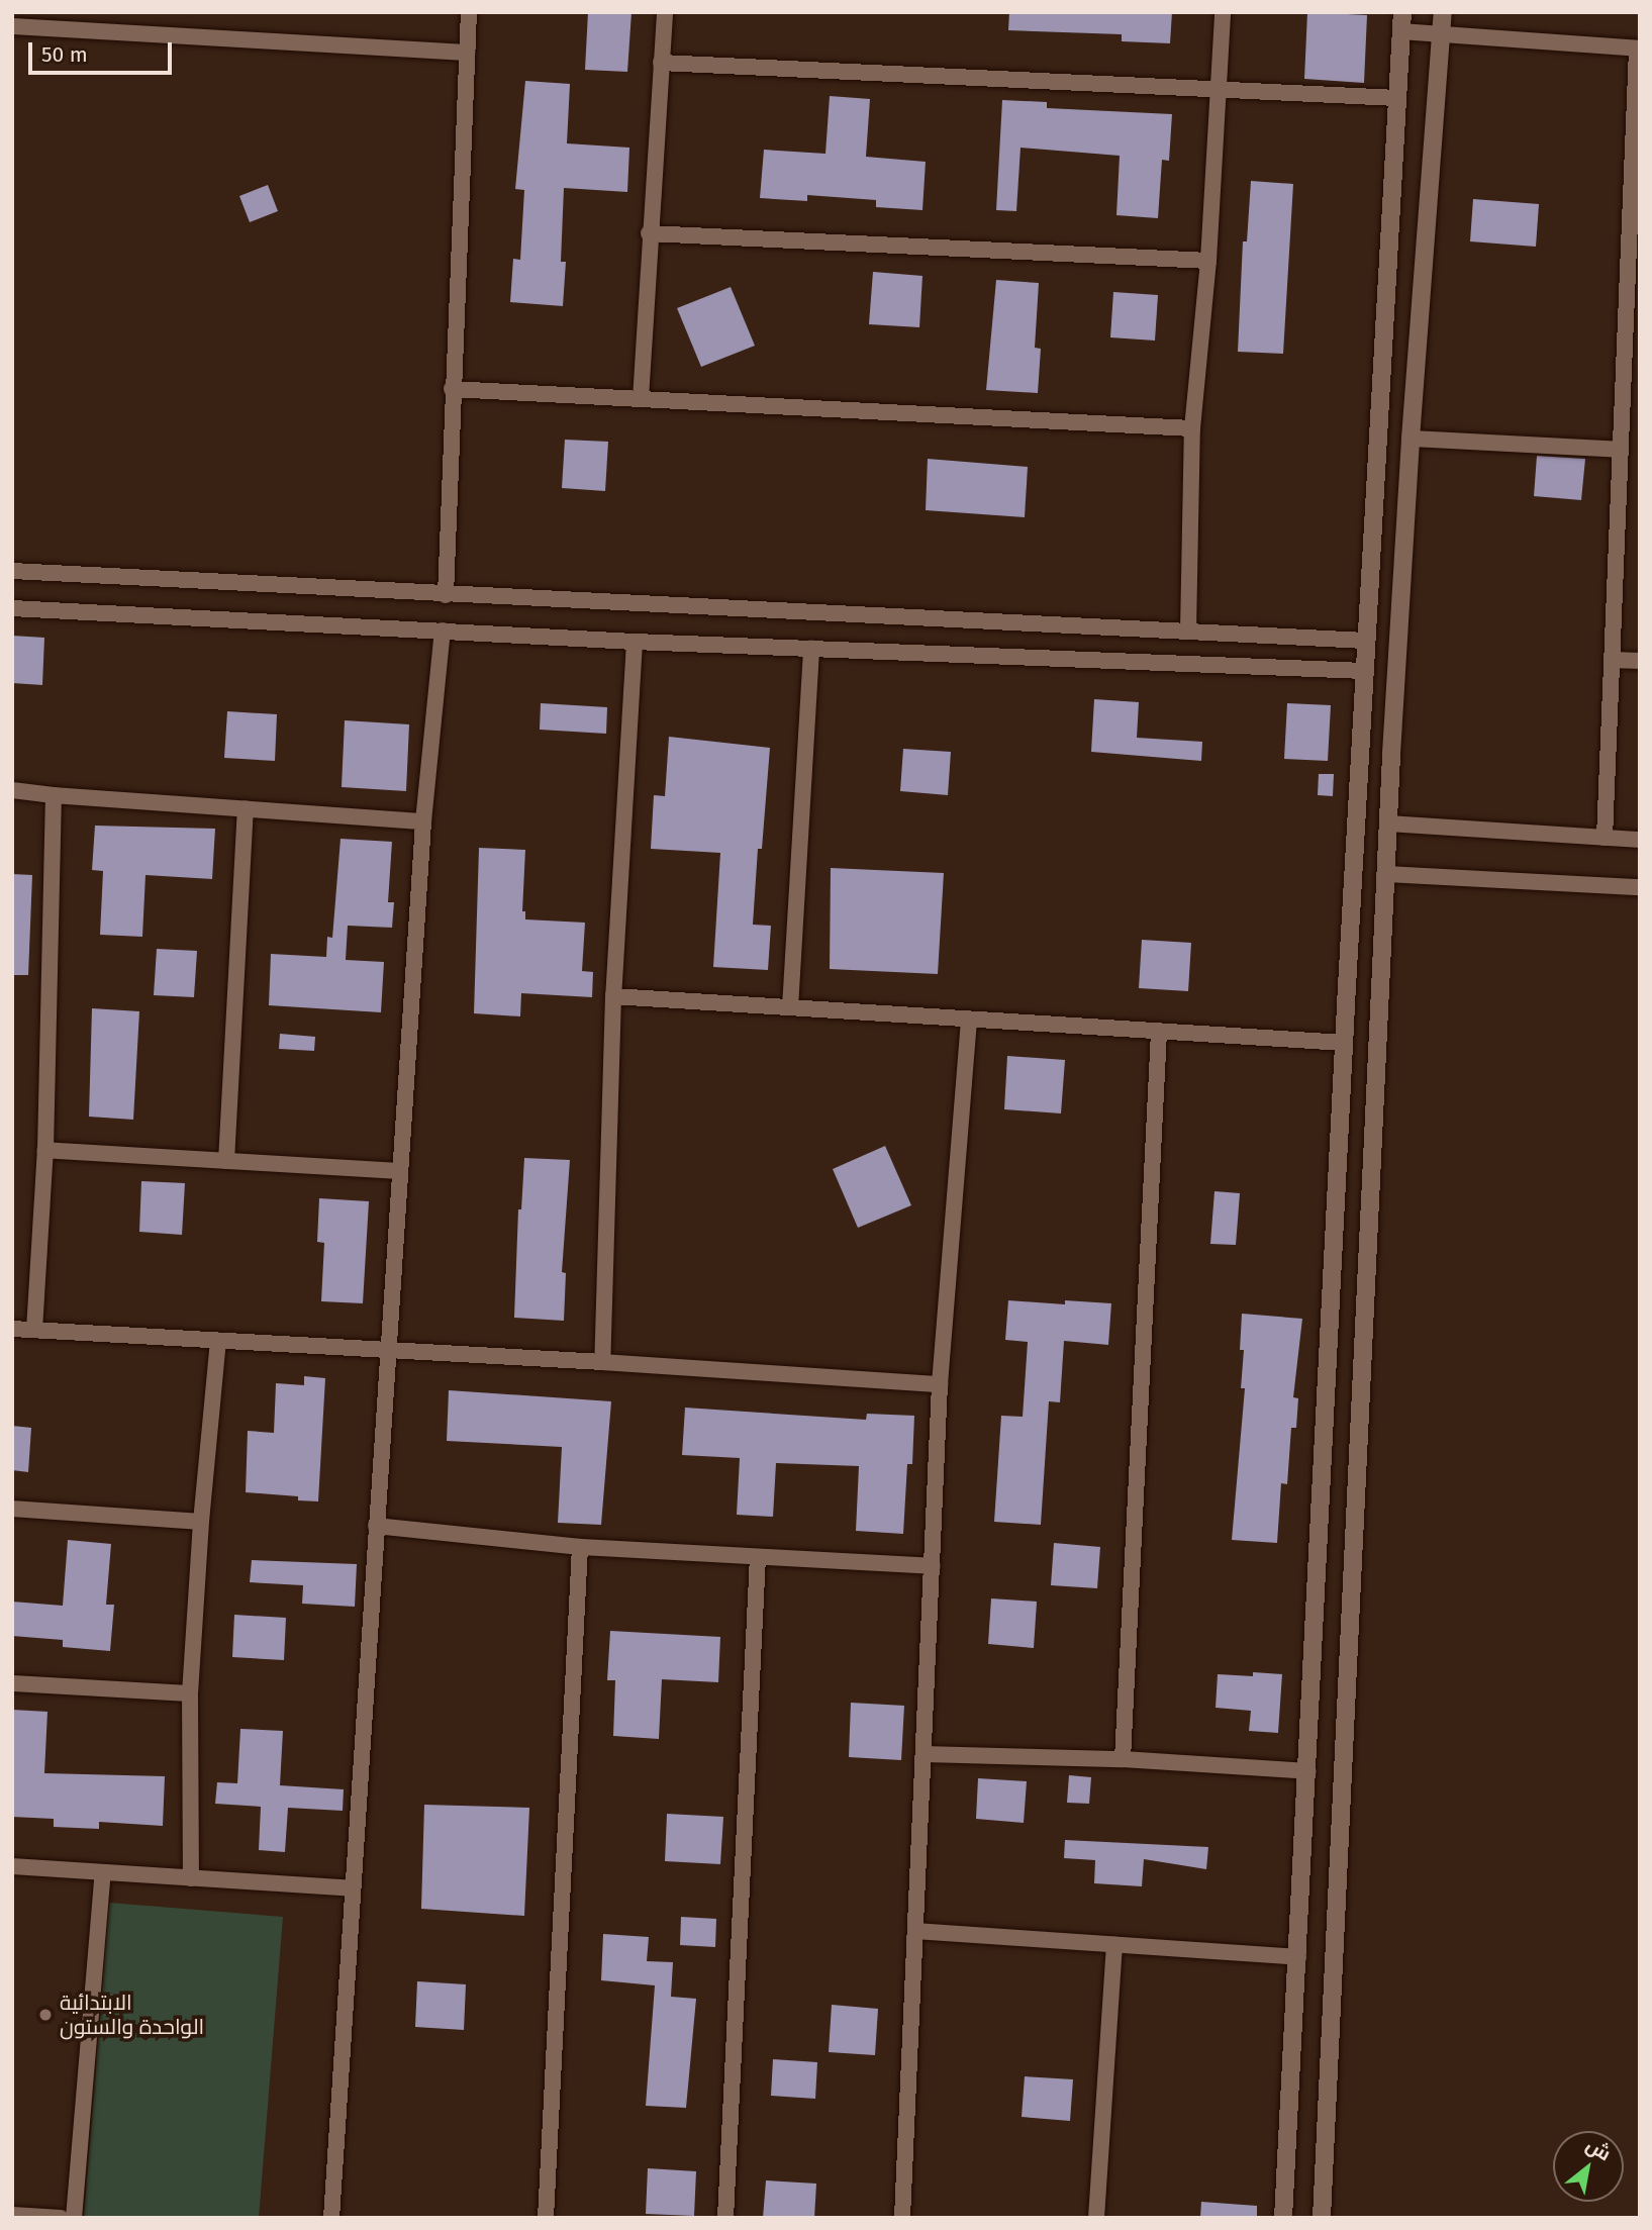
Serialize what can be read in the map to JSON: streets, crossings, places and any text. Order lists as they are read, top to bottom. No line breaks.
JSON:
{"places":["الابتدائية الواحدة والستون"],"scale_bar":"50 m","north":"top right"}
